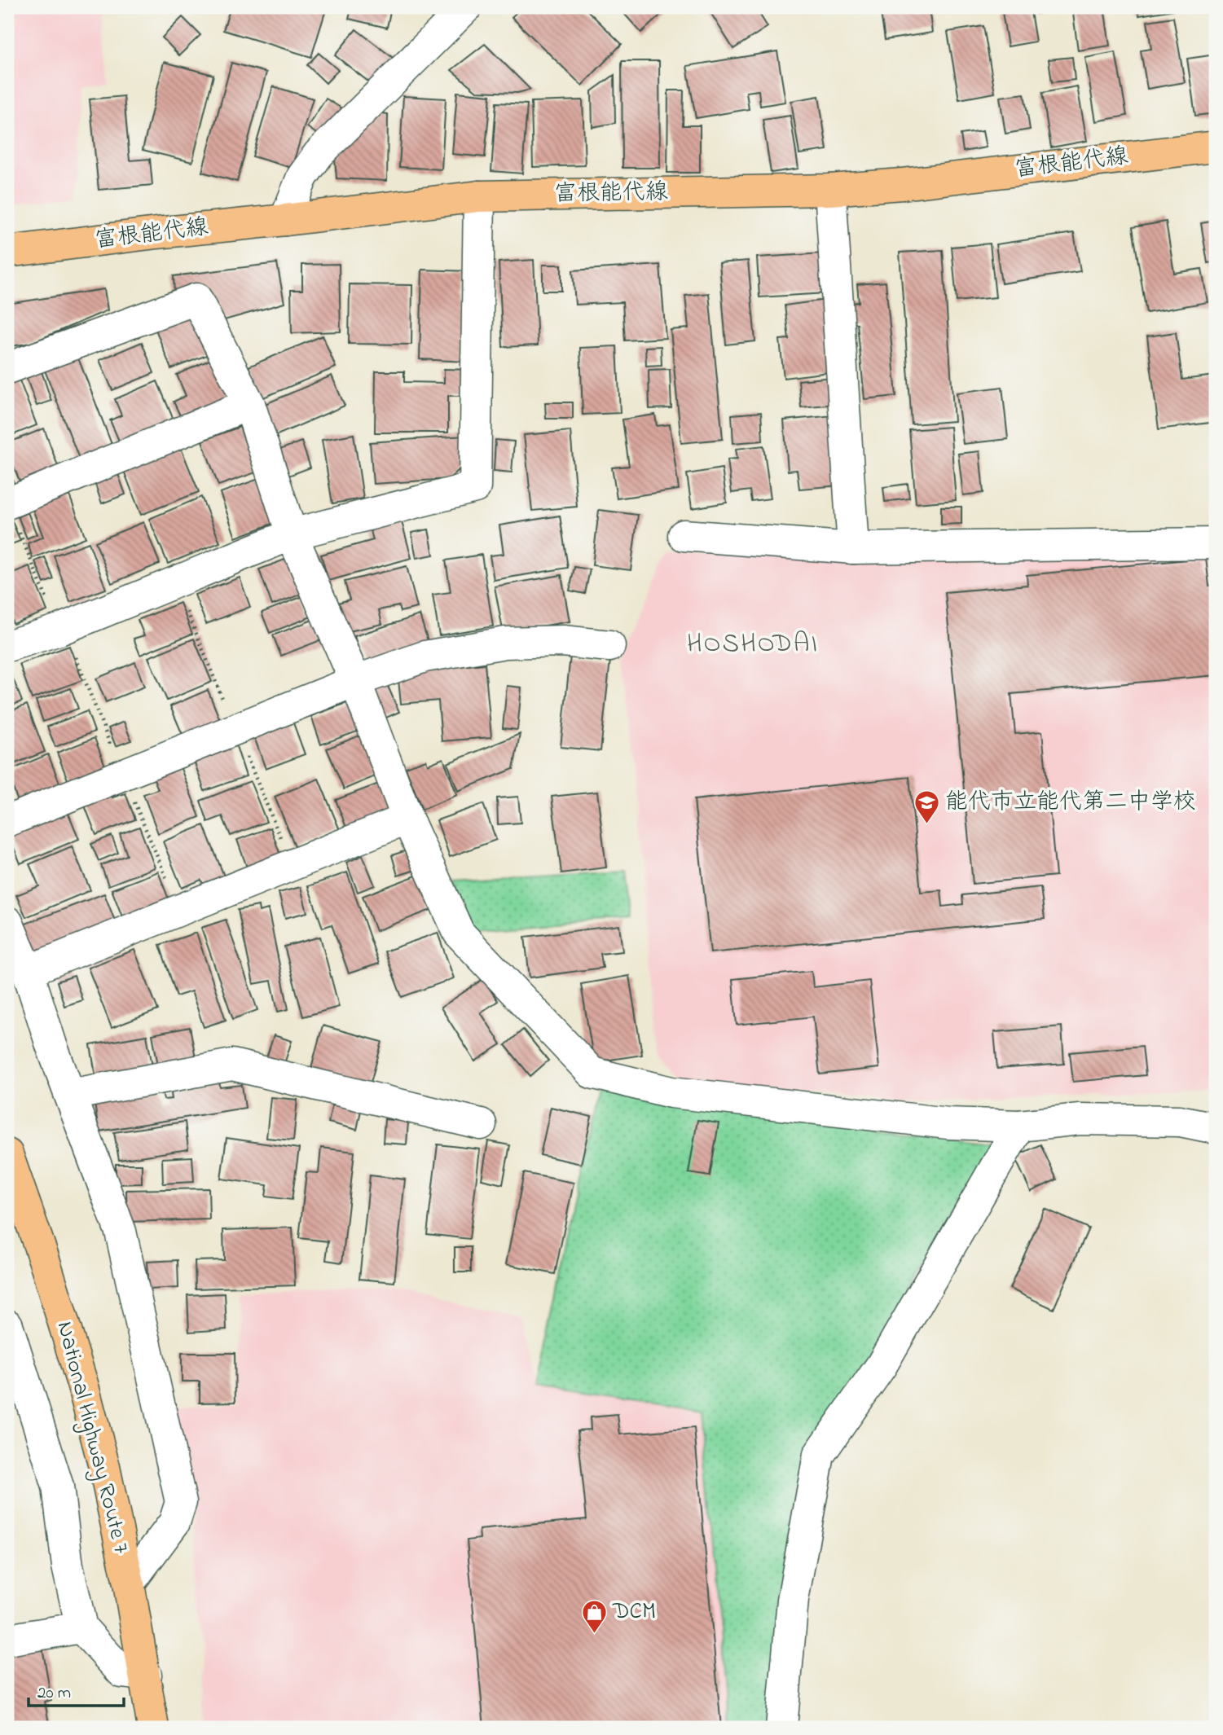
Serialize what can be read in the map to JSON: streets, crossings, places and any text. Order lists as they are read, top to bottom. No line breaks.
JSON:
{"streets":{"main road":["富根能代線","National Highway Route 7"]},"districts":["HOSHODAI"],"places":{"school or university":["能代市立能代第二中学校"],"shop":["DCM"]},"scale_bar":"20 m"}
